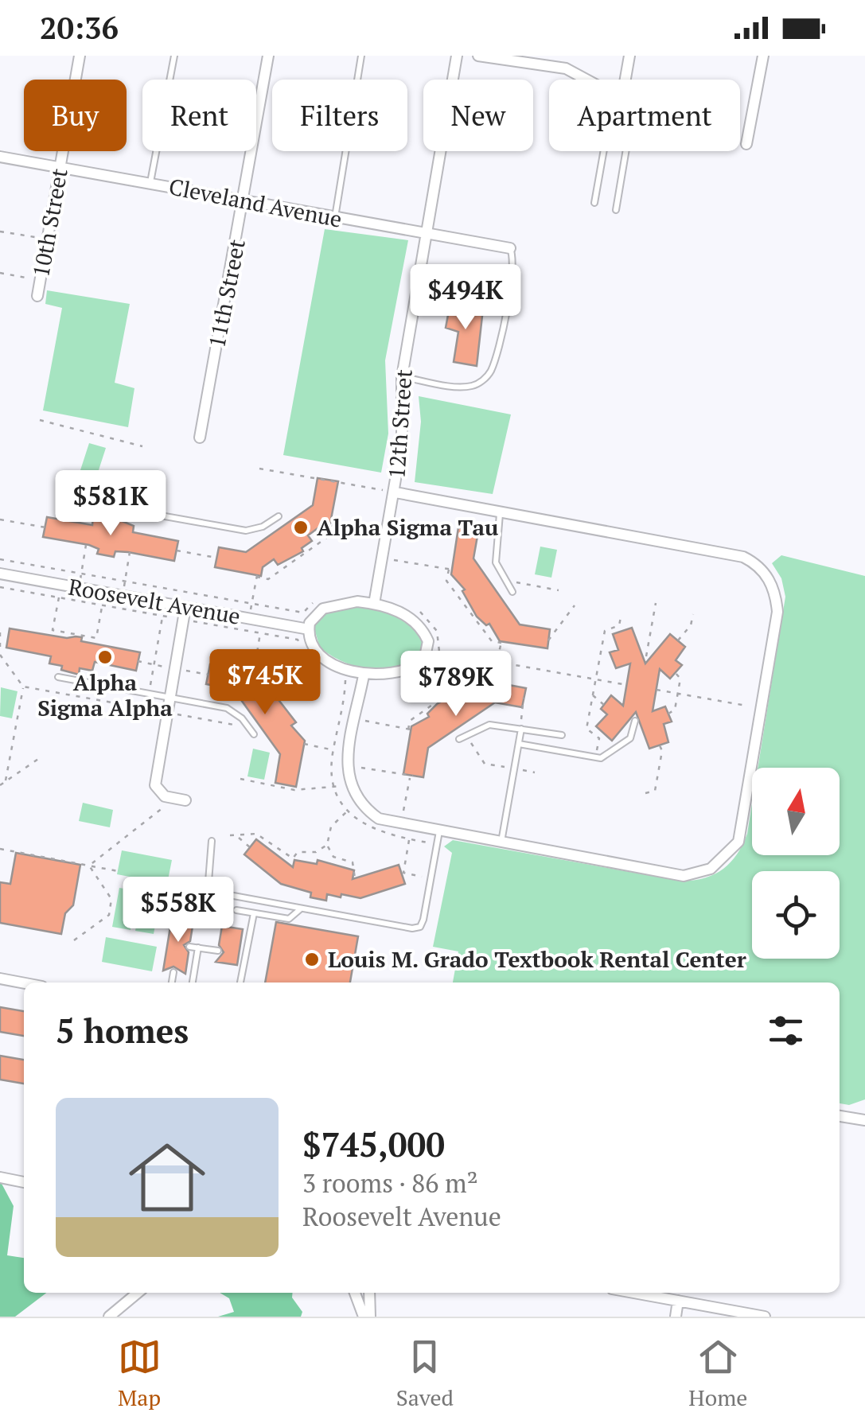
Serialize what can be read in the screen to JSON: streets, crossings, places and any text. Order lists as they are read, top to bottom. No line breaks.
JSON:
{"streets":{"street":["Cleveland Avenue","10th Street","11th Street","12th Street","Roosevelt Avenue"]},"crossings":[["Cleveland Avenue","10th Street"],["Cleveland Avenue","11th Street"],["Cleveland Avenue","12th Street"],["12th Street","Roosevelt Avenue"]],"places":["Alpha Sigma Tau","Alpha Sigma Alpha","Louis M. Grado Textbook Rental Center"],"north":"top","page":{"status":"20:36","chip":["Buy","Rent","Filters","New","Apartment"],"price":["$494K","$581K","$745K","$789K","$558K"],"heading":"5 homes","list":[{"name":"$745,000","note":"3 rooms · 86 m² · Roosevelt Avenue"}],"tabs":["Map","Saved","Home"]}}
